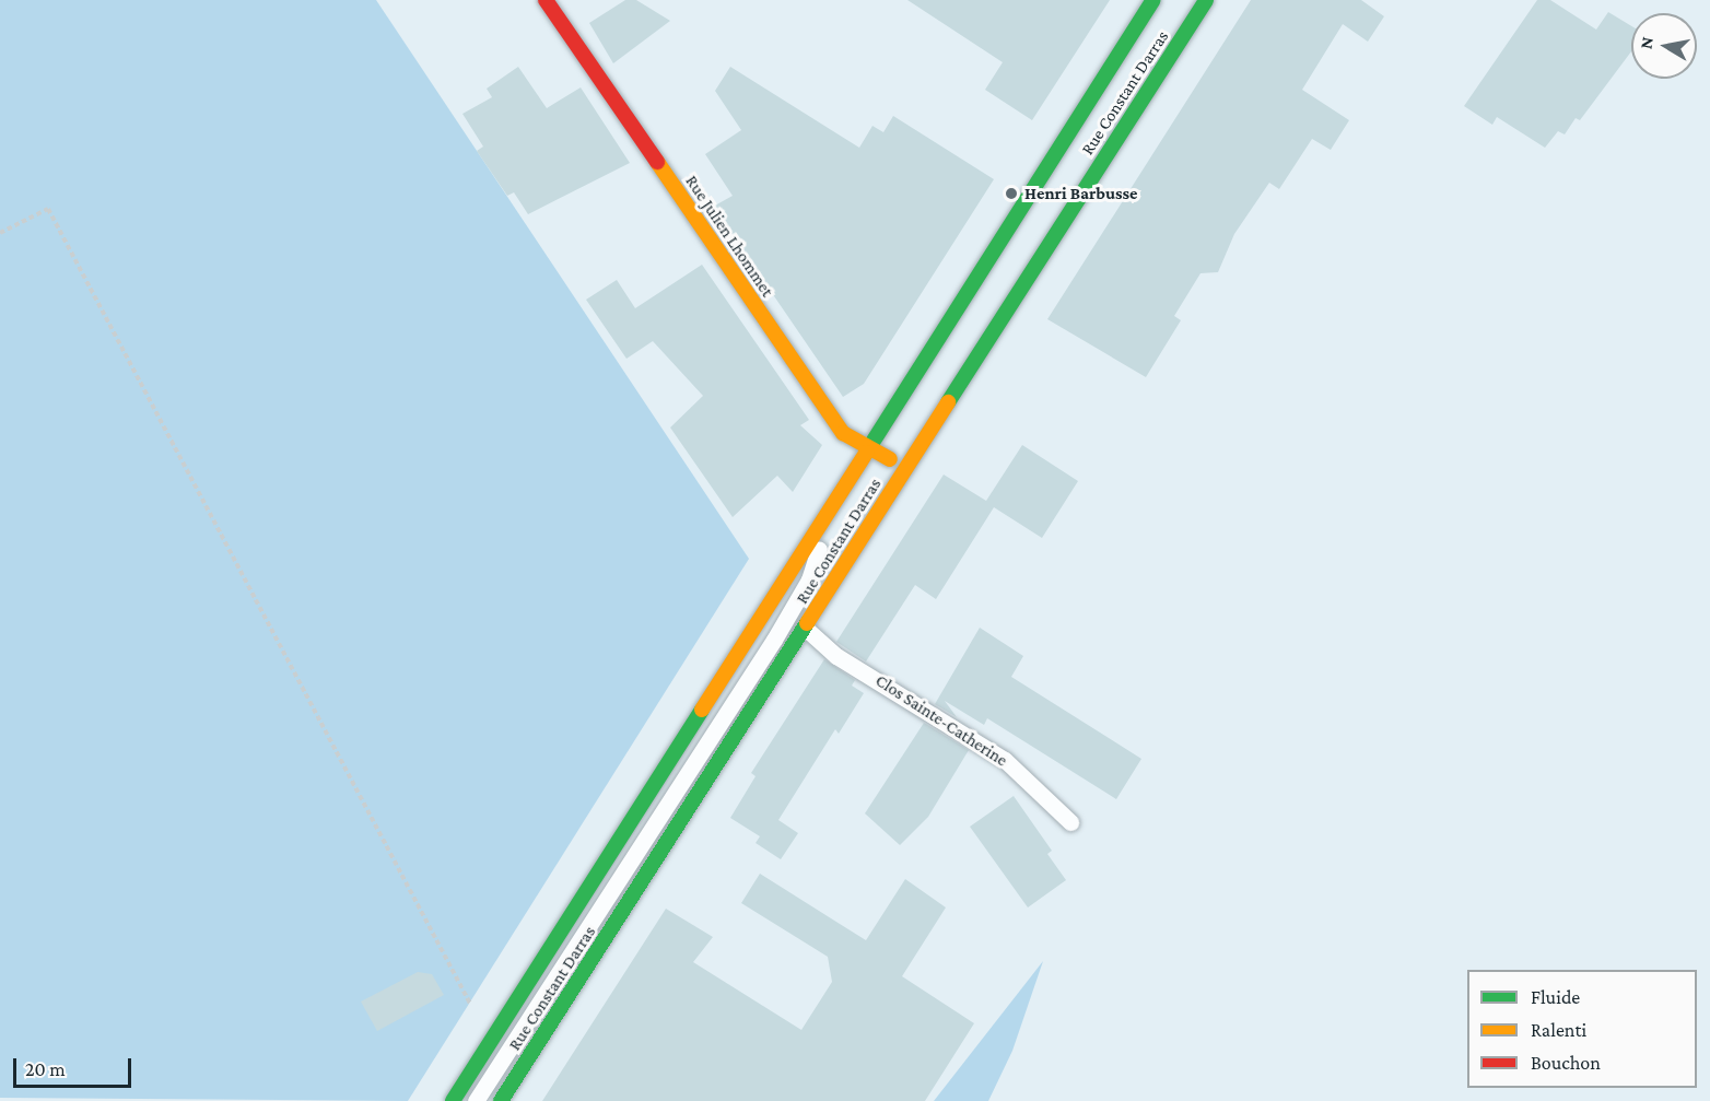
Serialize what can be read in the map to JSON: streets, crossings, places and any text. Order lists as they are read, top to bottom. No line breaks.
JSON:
{"streets":{"main road":["Rue Constant Darras","Rue Julien Lhommet"],"lane":["Clos Sainte-Catherine"]},"crossings":[["Rue Constant Darras","Rue Julien Lhommet"],["Rue Constant Darras","Clos Sainte-Catherine"]],"places":["Henri Barbusse"],"legend":["Fluide","Ralenti","Bouchon"],"scale_bar":"20 m","north":"left"}
